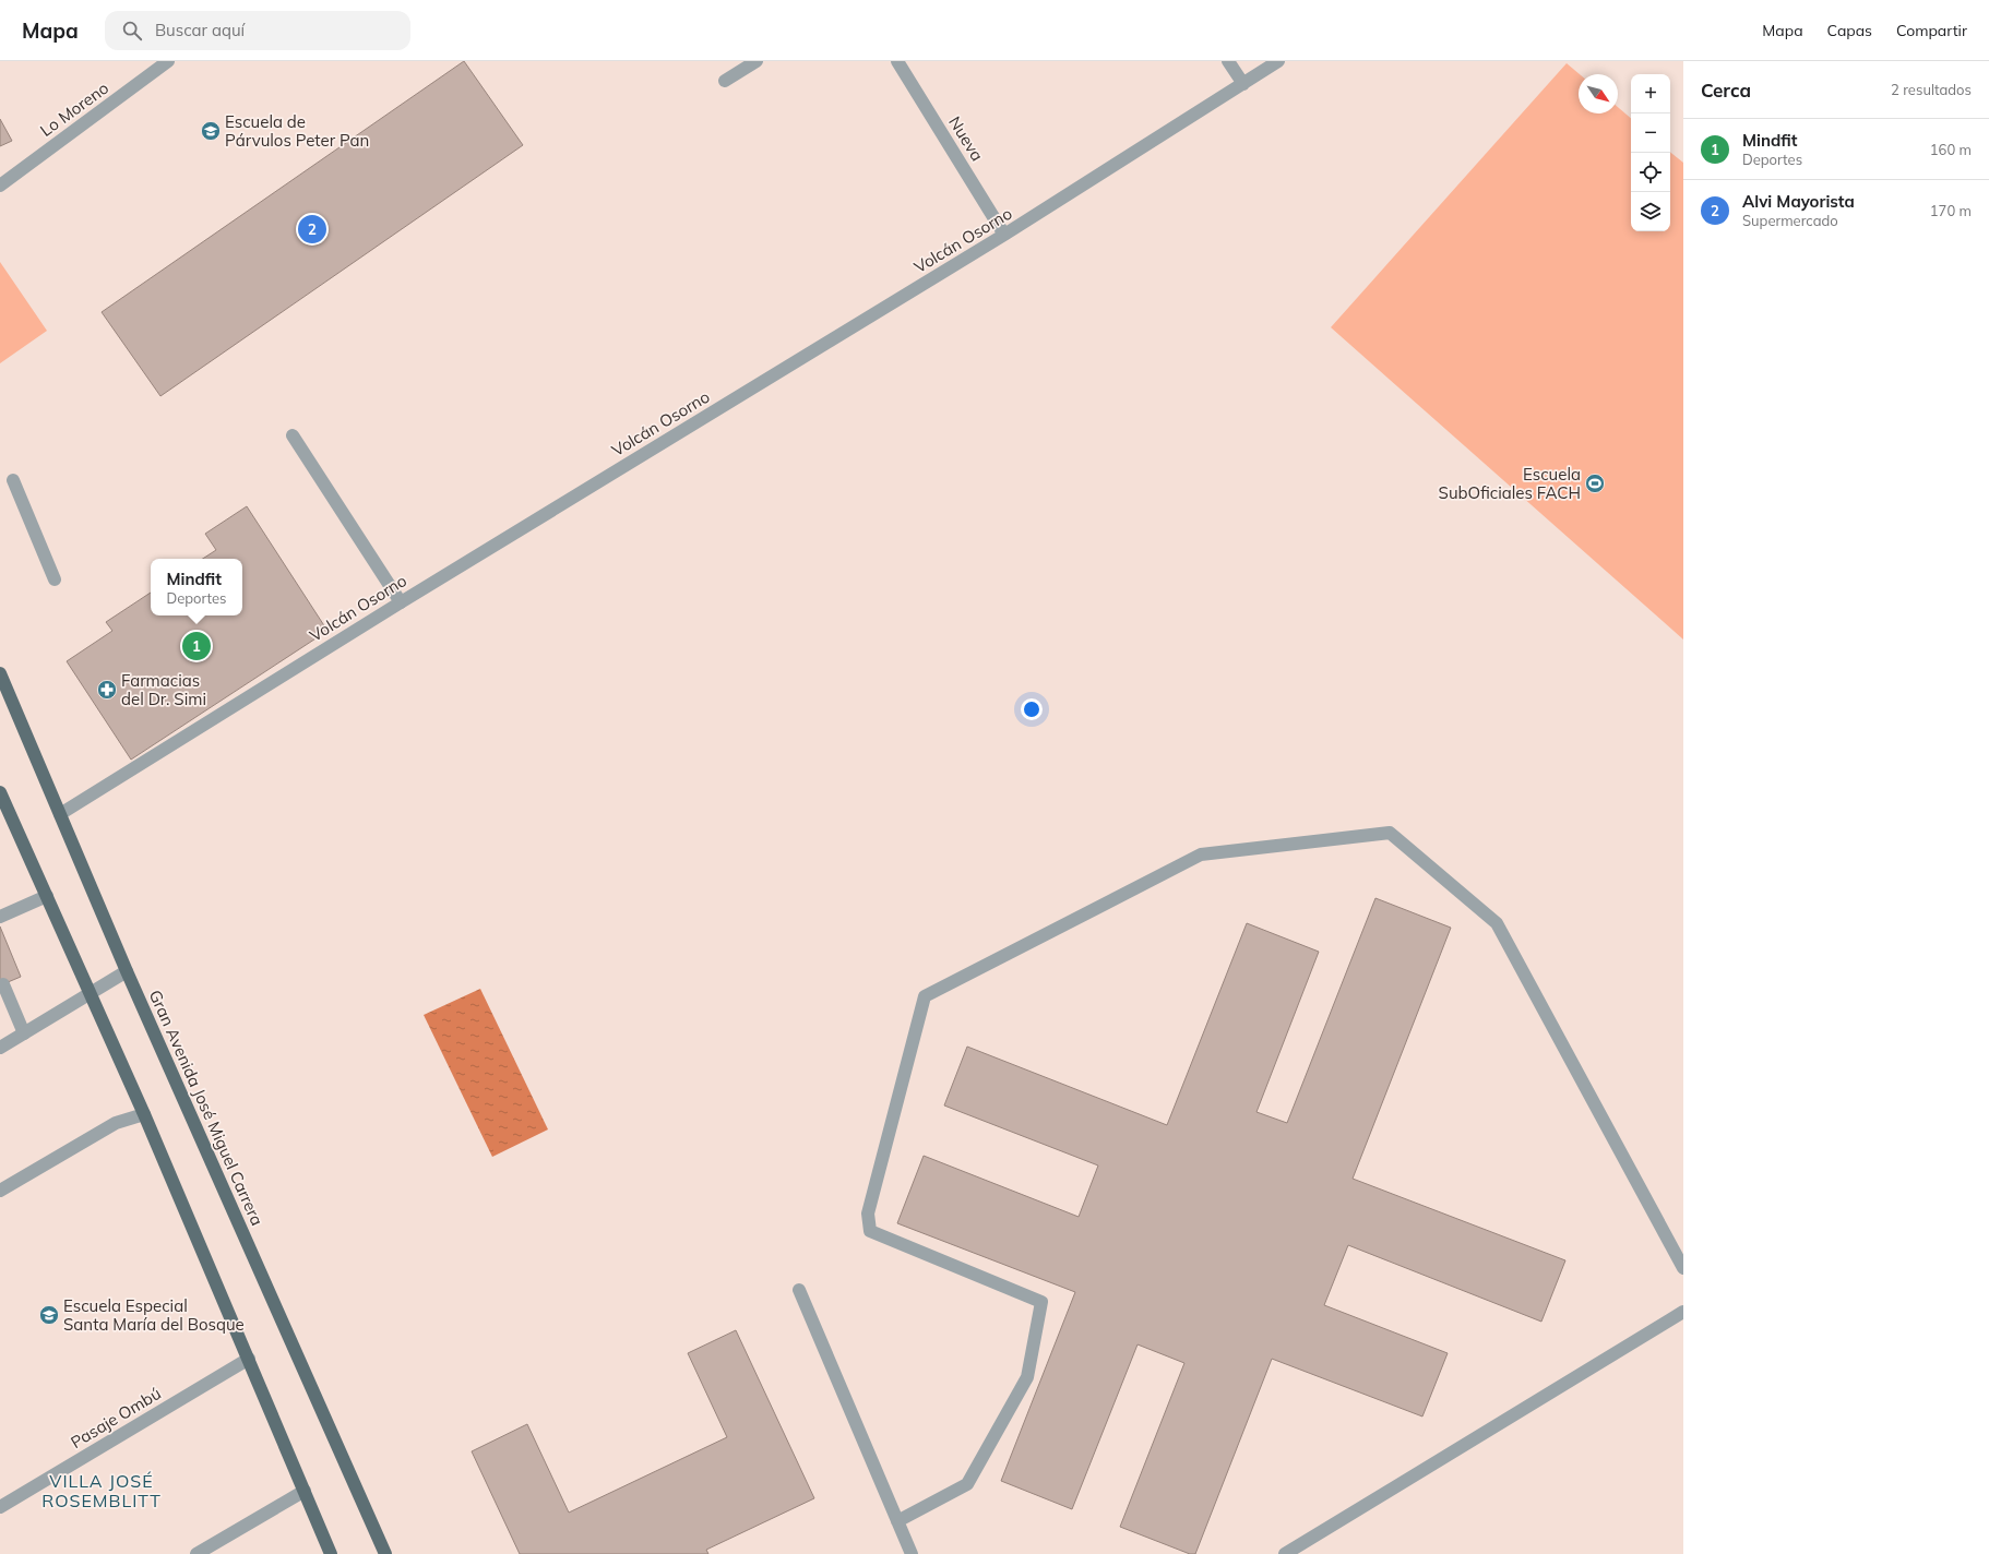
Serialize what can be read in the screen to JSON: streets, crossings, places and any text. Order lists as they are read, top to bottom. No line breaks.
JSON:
{"streets":{"main road":["Gran Avenida José Miguel Carrera"],"street":["Lo Moreno","Nueva","Volcán Osorno","Pasaje Ombú"]},"crossings":[["Nueva","Volcán Osorno"],["Volcán Osorno","Gran Avenida José Miguel Carrera"]],"districts":["VILLA JOSÉ ROSEMBLITT"],"places":{"school or university":["Escuela de Párvulos Peter Pan","Escuela Especial Santa María del Bosque"],"sports":["Escuela SubOficiales FACH"],"pharmacy":["Farmacias del Dr. Simi"]},"north":"bottom right","page":{"header":"Mapa","search":"Buscar aquí","nav":["Mapa","Capas","Compartir"],"heading":["Cerca","2 resultados"],"map_buttons":["+","−"],"list":[{"mark":"1","name":"Mindfit","note":"Deportes","value":"160 m"},{"mark":"2","name":"Alvi Mayorista","note":"Supermercado","value":"170 m"}],"pins":["2","1"],"popup":["Mindfit","Deportes"]}}
